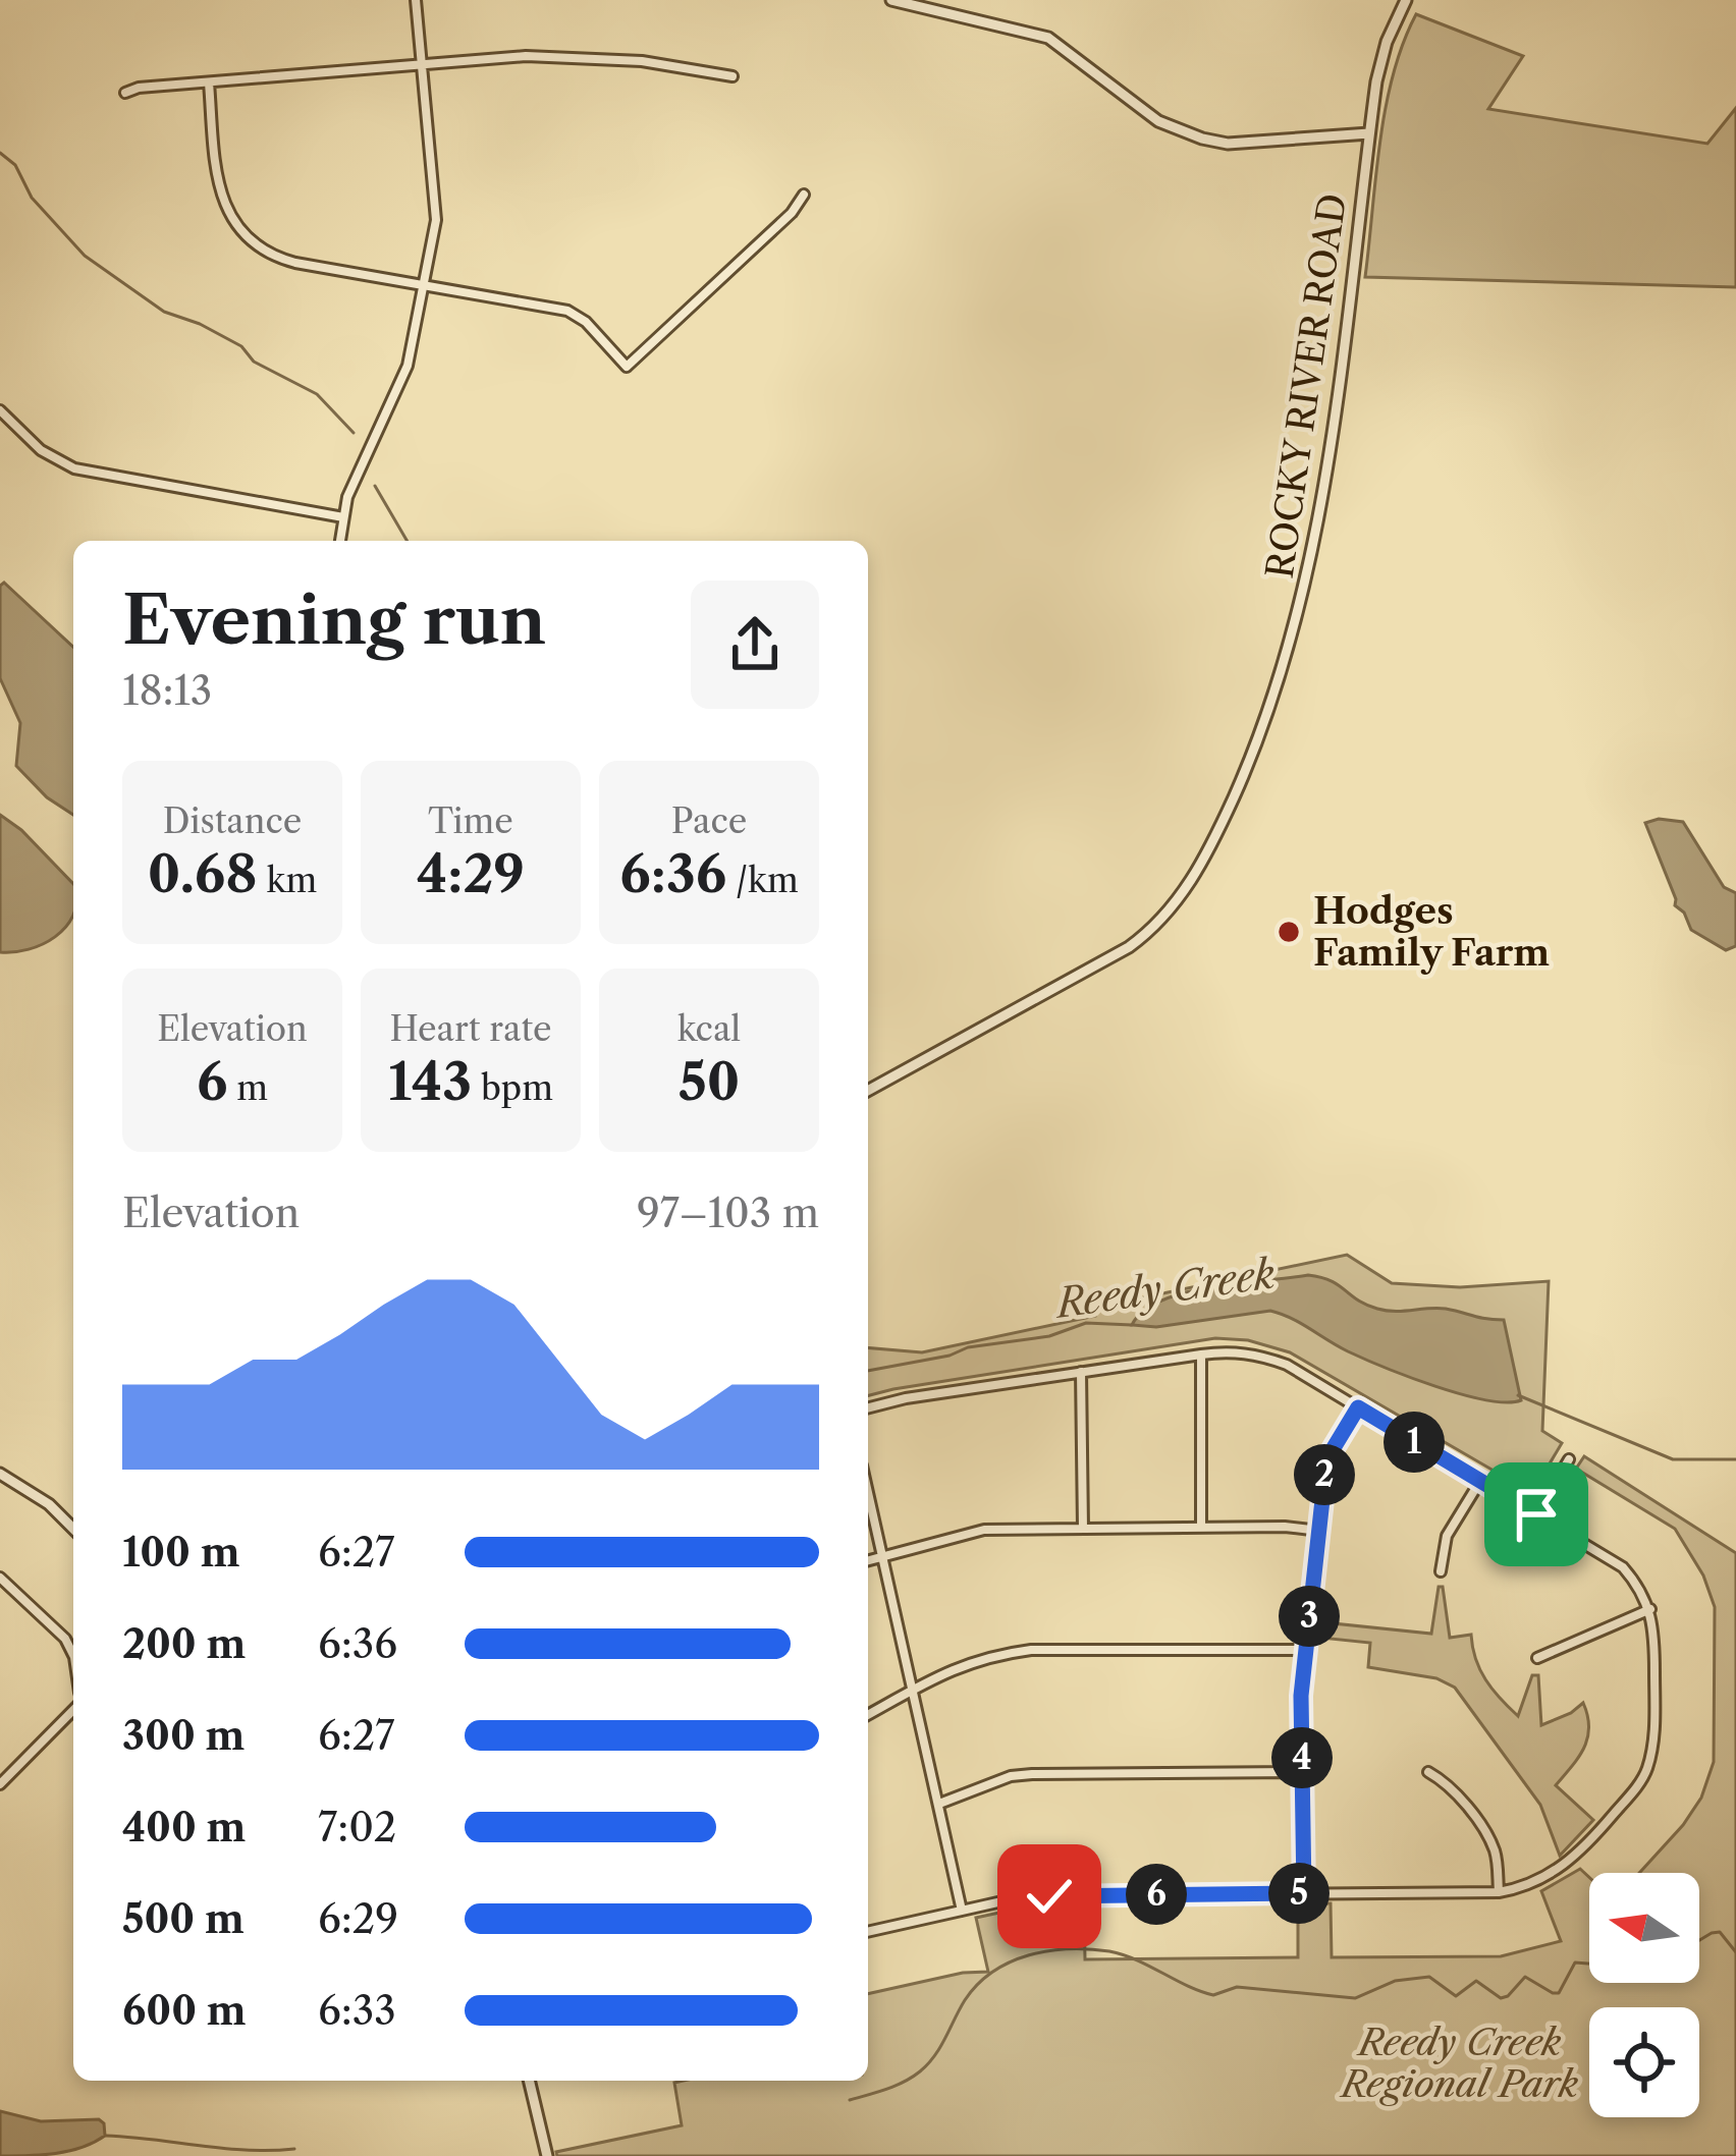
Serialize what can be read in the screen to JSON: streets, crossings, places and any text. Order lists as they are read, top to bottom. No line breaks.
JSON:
{"streets":{"street":["ROCKY RIVER ROAD"]},"water":["Reedy Creek"],"parks":["Reedy Creek Regional Park"],"places":["Hodges Family Farm"],"north":"left","page":{"heading":["Evening run","18:13"],"stats":[["Distance","0.68 km"],["Time","4:29"],["Pace","6:36 /km"],["Elevation","6 m"],["Heart rate","143 bpm"],["kcal","50"]],"chart":["Elevation","97–103 m"],"pins":["1","2","3","4","5","6"],"list":[{"name":"100 m","note":"6:27"},{"name":"200 m","note":"6:36"},{"name":"300 m","note":"6:27"},{"name":"400 m","note":"7:02"},{"name":"500 m","note":"6:29"},{"name":"600 m","note":"6:33"}]}}
